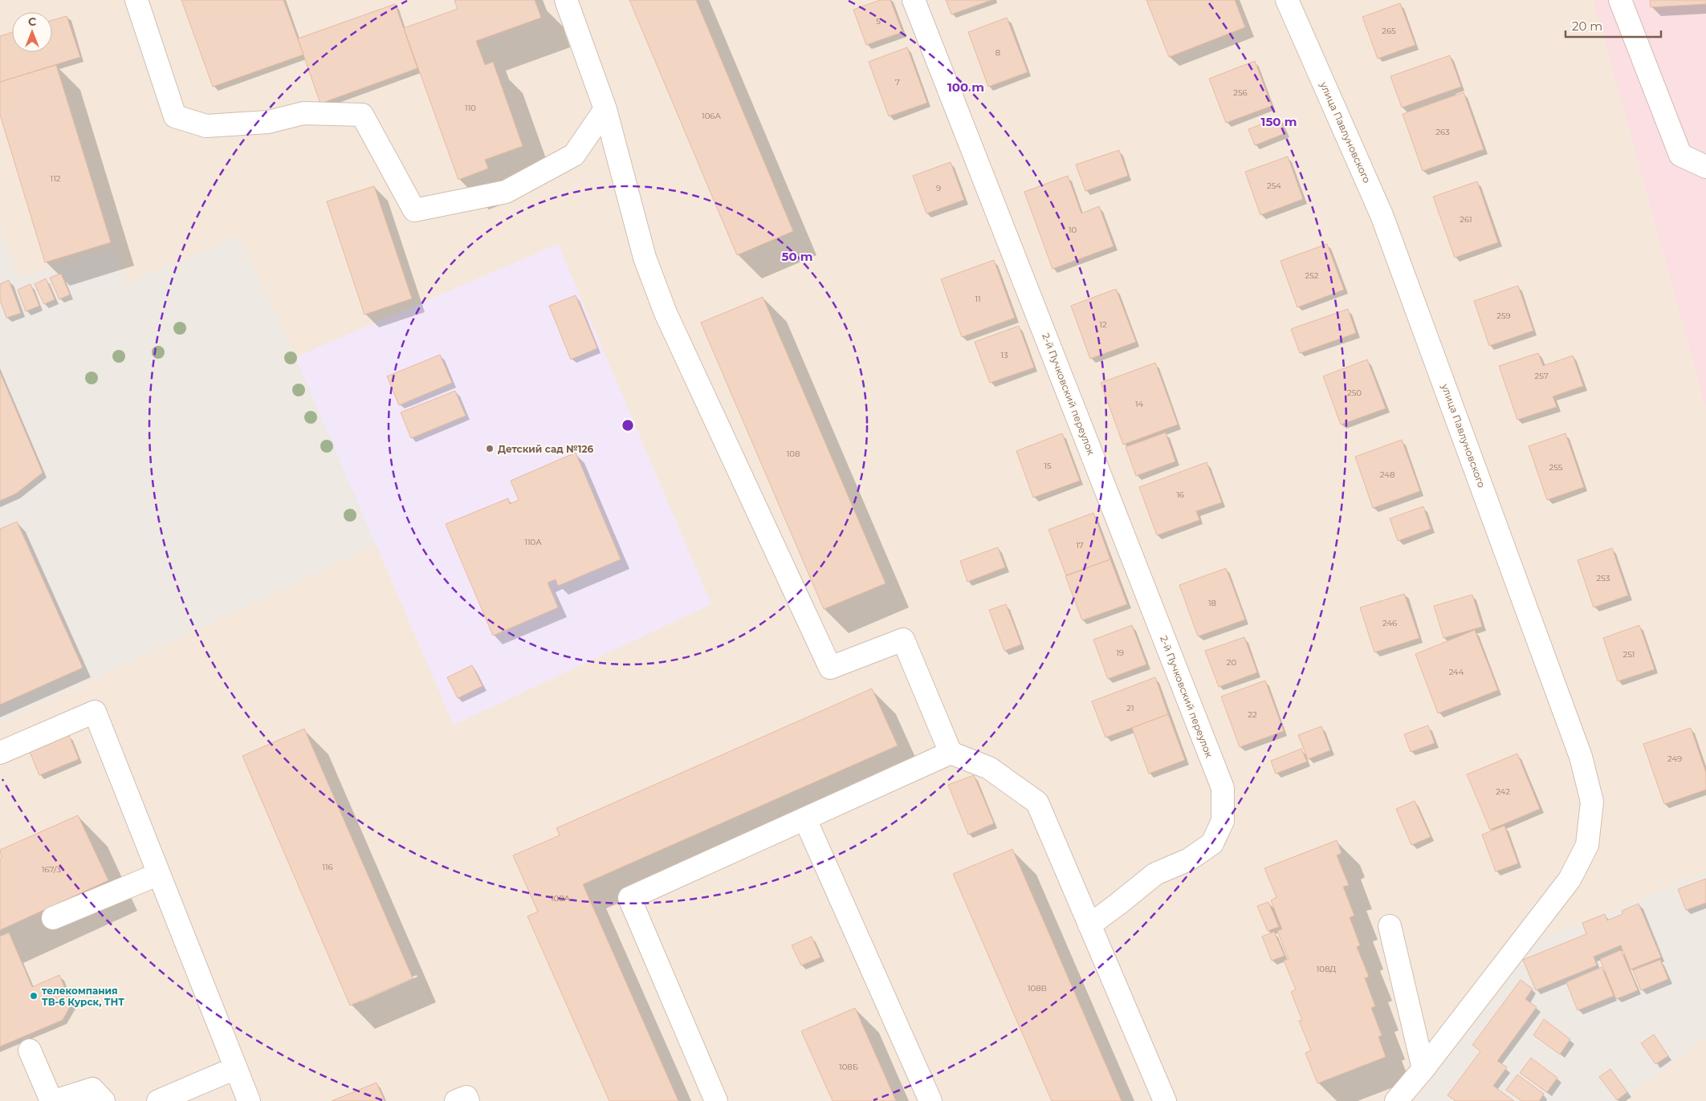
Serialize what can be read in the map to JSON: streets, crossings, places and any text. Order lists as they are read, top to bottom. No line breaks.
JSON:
{"streets":{"street":["улица Павлуновского","2-й Пучковский переулок"]},"places":["Детский сад №126","телекомпания ТВ-6 Курск, ТНТ"],"house_numbers":["5","265","8","7","256","110","106А","263","112","254","9","261","10","252","11","259","12","13","257","250","14","108","15","255","248","16","110А","17","253","18","246","19","251","20","244","21","22","249","242","116","167/3","108А","108Д","108В","108Б"],"scale_bar":"20 m","north":"top","rings":["100 m","150 m","50 m"]}
